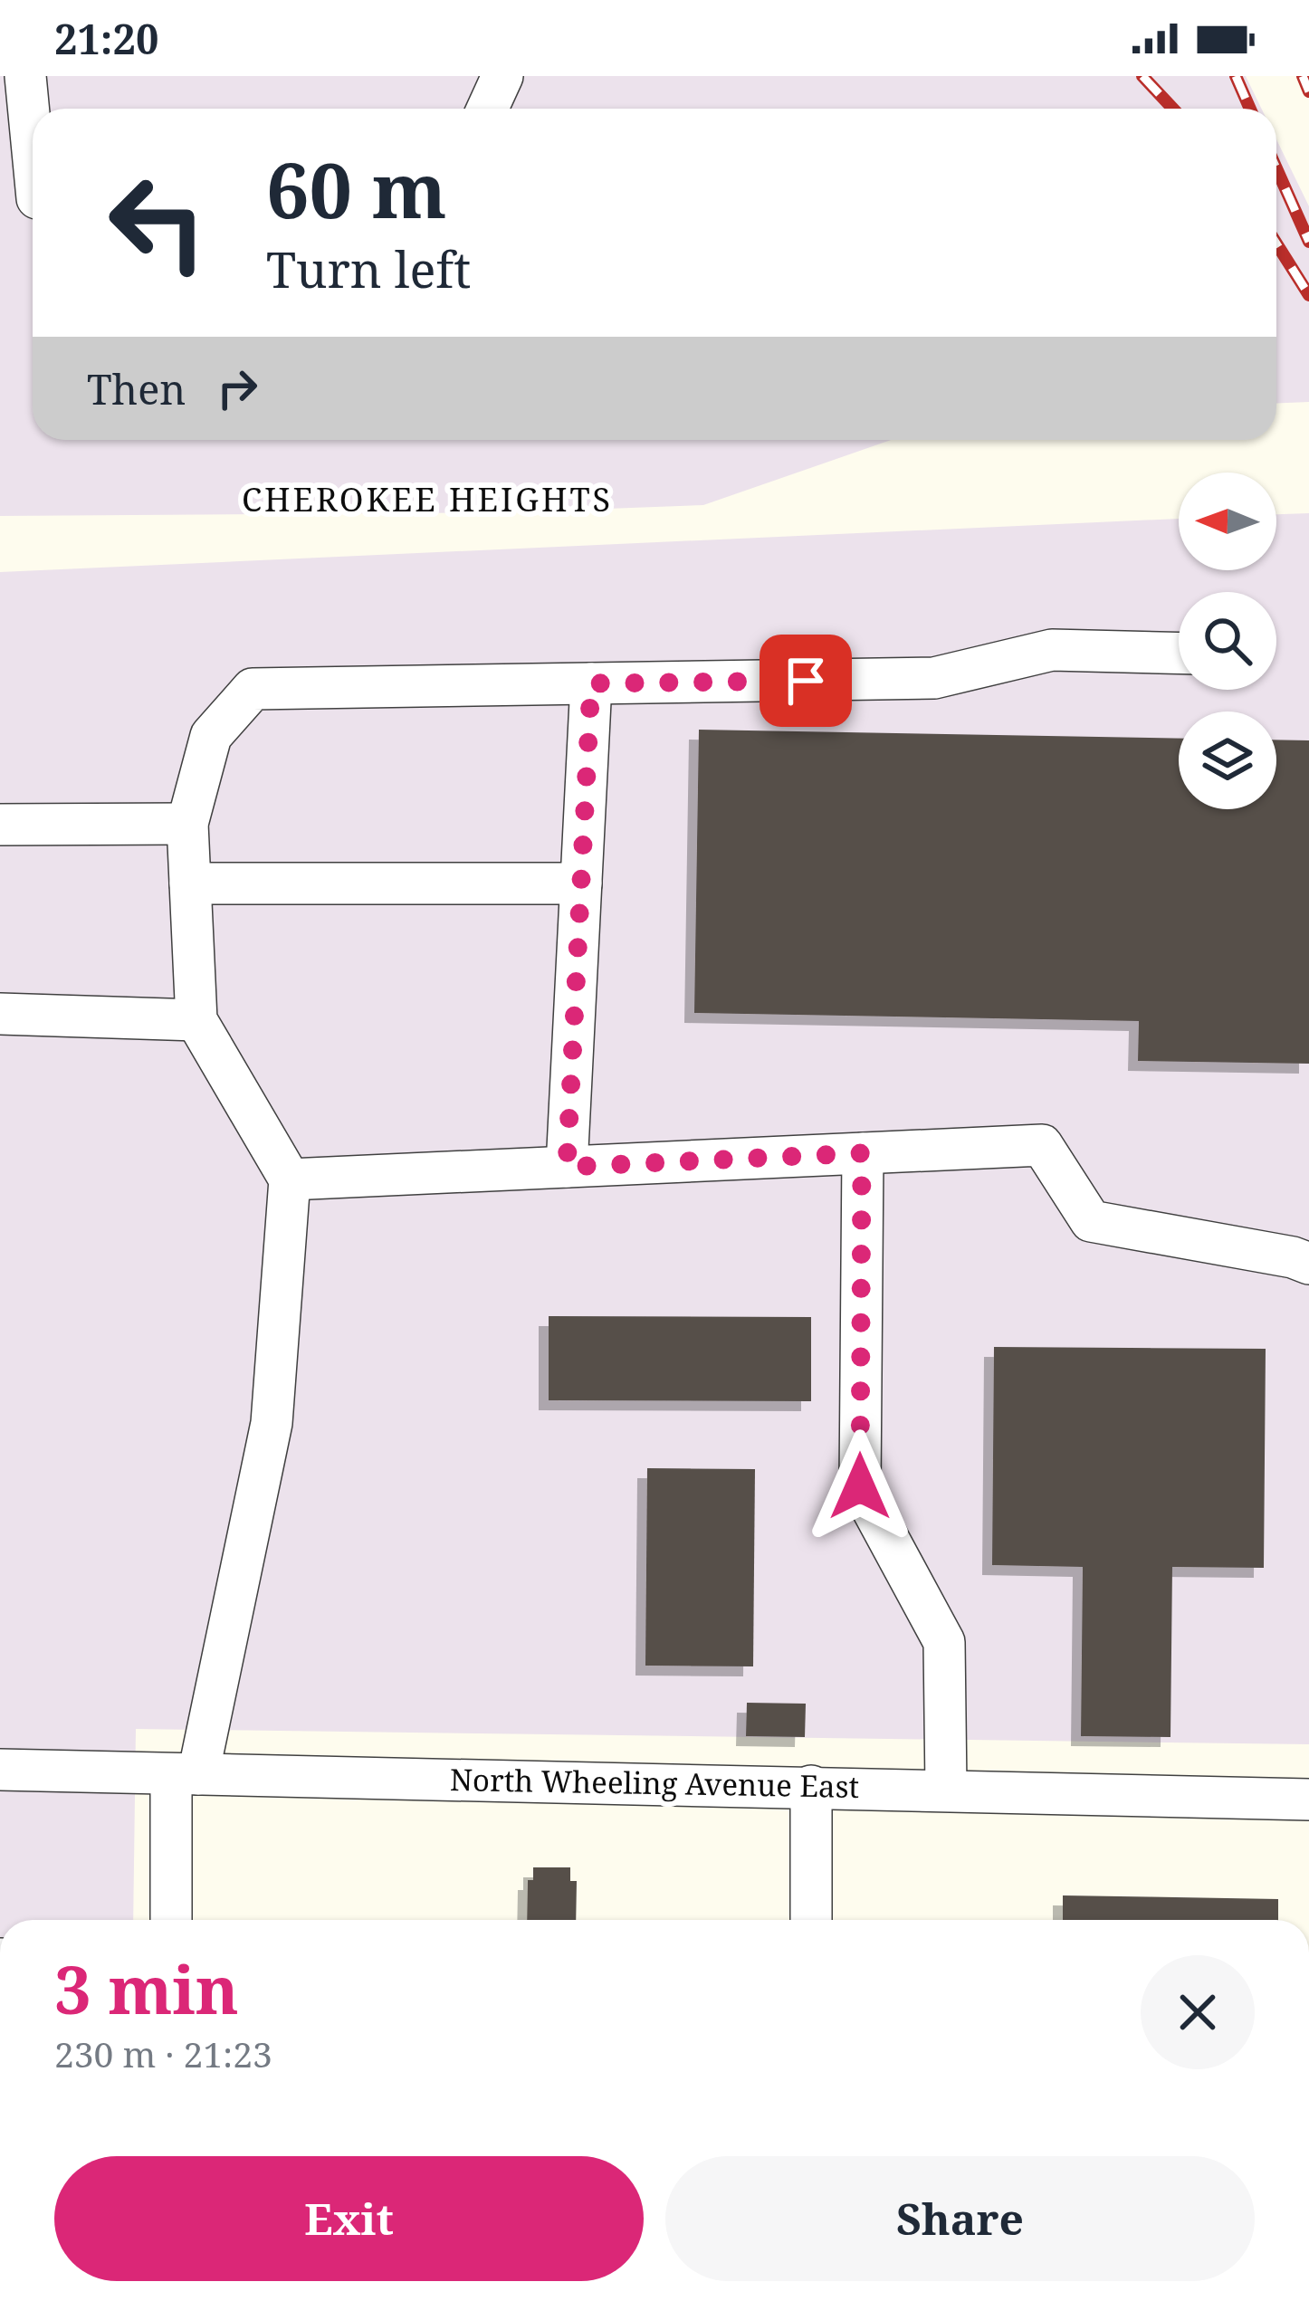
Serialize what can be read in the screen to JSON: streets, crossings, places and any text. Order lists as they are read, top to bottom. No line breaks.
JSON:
{"streets":{"street":["North Wheeling Avenue East"]},"districts":["CHEROKEE HEIGHTS"],"north":"left","page":{"status":"21:20","turn":["60 m","Turn left"],"then":"Then","heading":["3 min","230 m · 21:23"],"buttons":["Exit","Share"]}}
